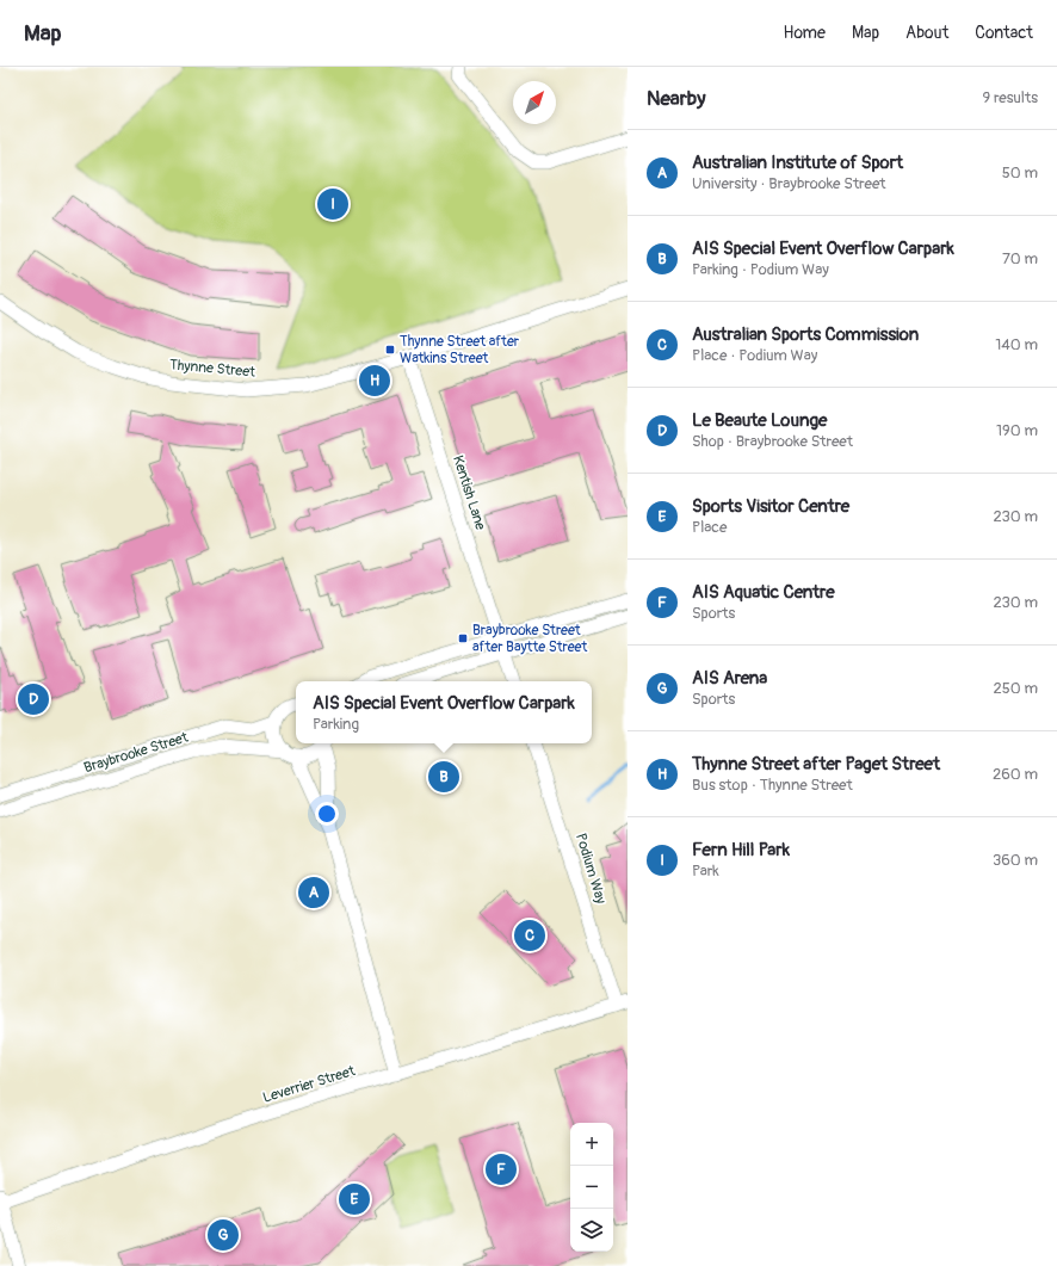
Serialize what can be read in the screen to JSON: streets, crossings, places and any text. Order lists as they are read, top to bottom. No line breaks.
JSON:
{"streets":{"street":["Thynne Street","Kentish Lane","Braybrooke Street","Podium Way","Leverrier Street"]},"crossings":[["Thynne Street","Kentish Lane"],["Podium Way","Leverrier Street"]],"places":{"transit":["Thynne Street after Watkins Street","Braybrooke Street after Baytte Street"]},"north":"top right","page":{"header":"Map","nav":["Home","Map","About","Contact"],"heading":["Nearby","9 results"],"list":[{"mark":"A","name":"Australian Institute of Sport","note":"University · Braybrooke Street","value":"50 m"},{"mark":"B","name":"AIS Special Event Overflow Carpark","note":"Parking · Podium Way","value":"70 m"},{"mark":"C","name":"Australian Sports Commission","note":"Place · Podium Way","value":"140 m"},{"mark":"D","name":"Le Beaute Lounge","note":"Shop · Braybrooke Street","value":"190 m"},{"mark":"E","name":"Sports Visitor Centre","note":"Place","value":"230 m"},{"mark":"F","name":"AIS Aquatic Centre","note":"Sports","value":"230 m"},{"mark":"G","name":"AIS Arena","note":"Sports","value":"250 m"},{"mark":"H","name":"Thynne Street after Paget Street","note":"Bus stop · Thynne Street","value":"260 m"},{"mark":"I","name":"Fern Hill Park","note":"Park","value":"360 m"}],"pins":["I","H","D","B","A","C","F","E","G"],"popup":["AIS Special Event Overflow Carpark","Parking"],"map_buttons":["+","−"]}}
